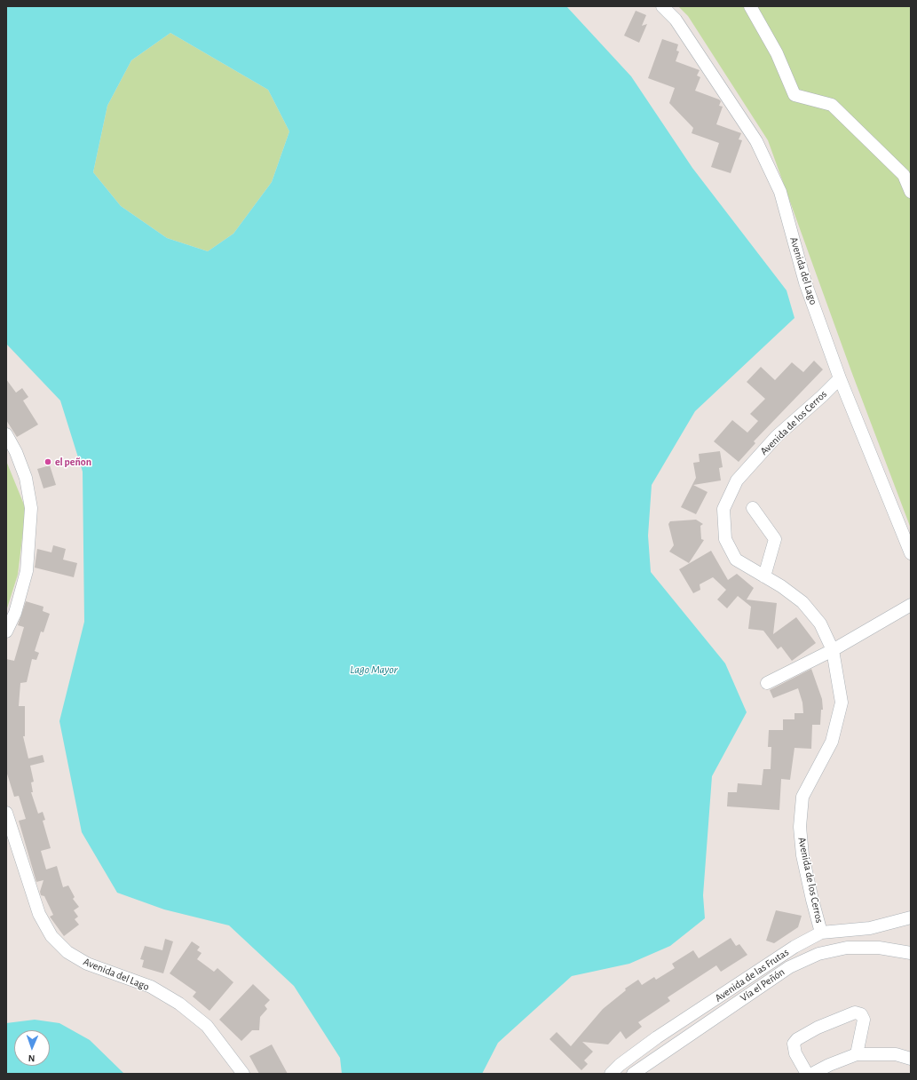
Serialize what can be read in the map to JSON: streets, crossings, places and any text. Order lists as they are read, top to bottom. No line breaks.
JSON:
{"streets":{"street":["Avenida del Lago","Avenida de los Cerros","Avenida de las Frutas","Vía el Peñón"]},"crossings":[["Avenida del Lago","Avenida de los Cerros"],["Avenida de los Cerros","Avenida de las Frutas"]],"water":["Lago Mayor"],"places":["el peñon"],"north":"bottom"}
